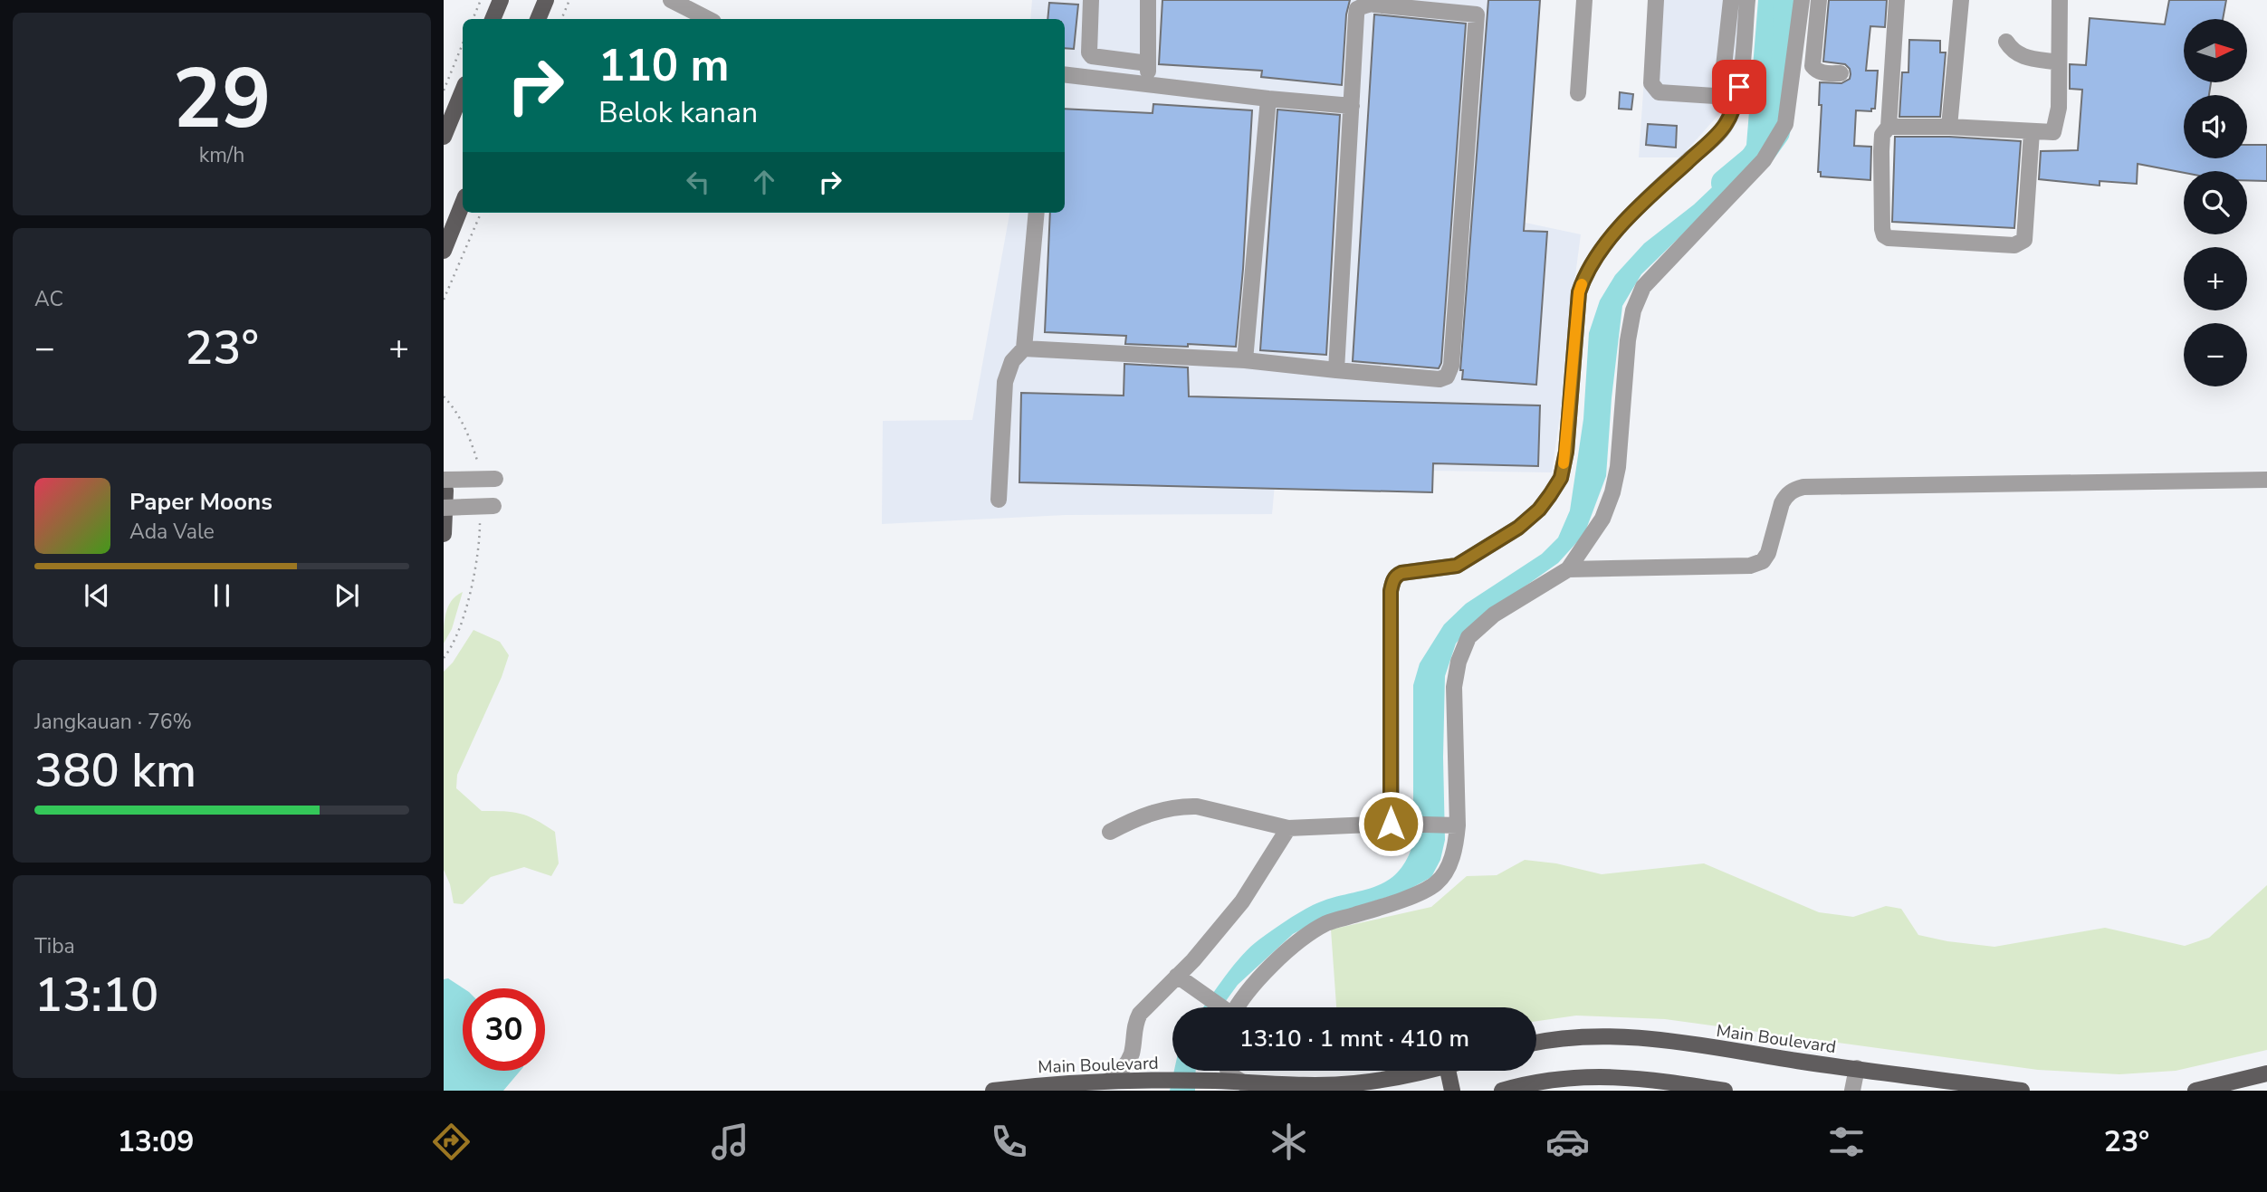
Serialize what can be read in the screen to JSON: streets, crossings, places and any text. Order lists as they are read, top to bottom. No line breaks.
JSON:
{"streets":{"main road":["Main Boulevard"]},"north":"right","page":{"tile":[["29","km/h"],"AC",["Jangkauan · 76%","380 km"],["Tiba","13:10"]],"map_buttons":["+","−"],"turn":["110 m","Belok kanan"],"heat":["−","23°","+"],"song":["Paper Moons","Ada Vale"],"limit":"30","trip":"13:10 · 1 mnt · 410 m","tabs":["13:09","23°"]}}
